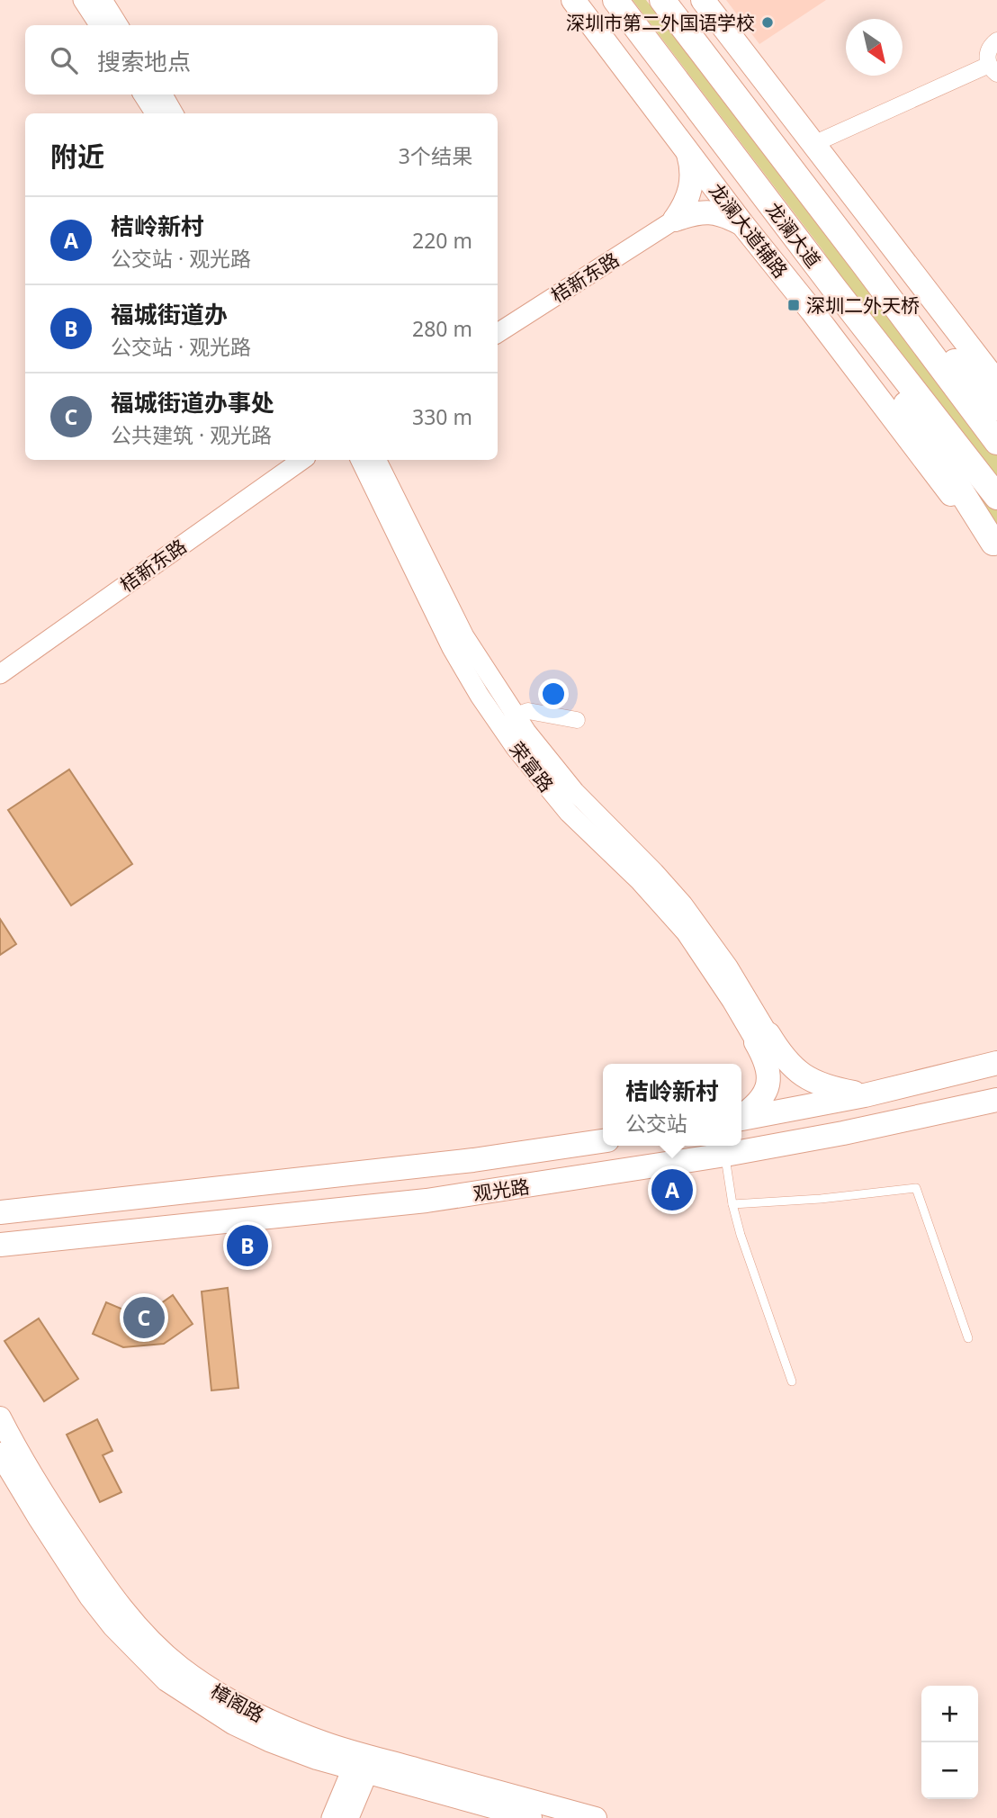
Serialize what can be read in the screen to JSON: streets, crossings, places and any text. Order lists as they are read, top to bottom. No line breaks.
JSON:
{"streets":{"highway":["龙澜大道"],"main road":["龙澜大道辅路","观光路","樟阁路"],"street":["桔新东路","荣富路"]},"places":{"other":["深圳市第二外国语学校"],"transit":["深圳二外天桥"]},"north":"bottom right","page":{"search":"搜索地点","heading":["附近","3个结果"],"list":[{"mark":"A","name":"桔岭新村","note":"公交站 · 观光路","value":"220 m"},{"mark":"B","name":"福城街道办","note":"公交站 · 观光路","value":"280 m"},{"mark":"C","name":"福城街道办事处","note":"公共建筑 · 观光路","value":"330 m"}],"popup":["桔岭新村","公交站"],"pins":["A","B","C"],"map_buttons":["+","−"]}}
